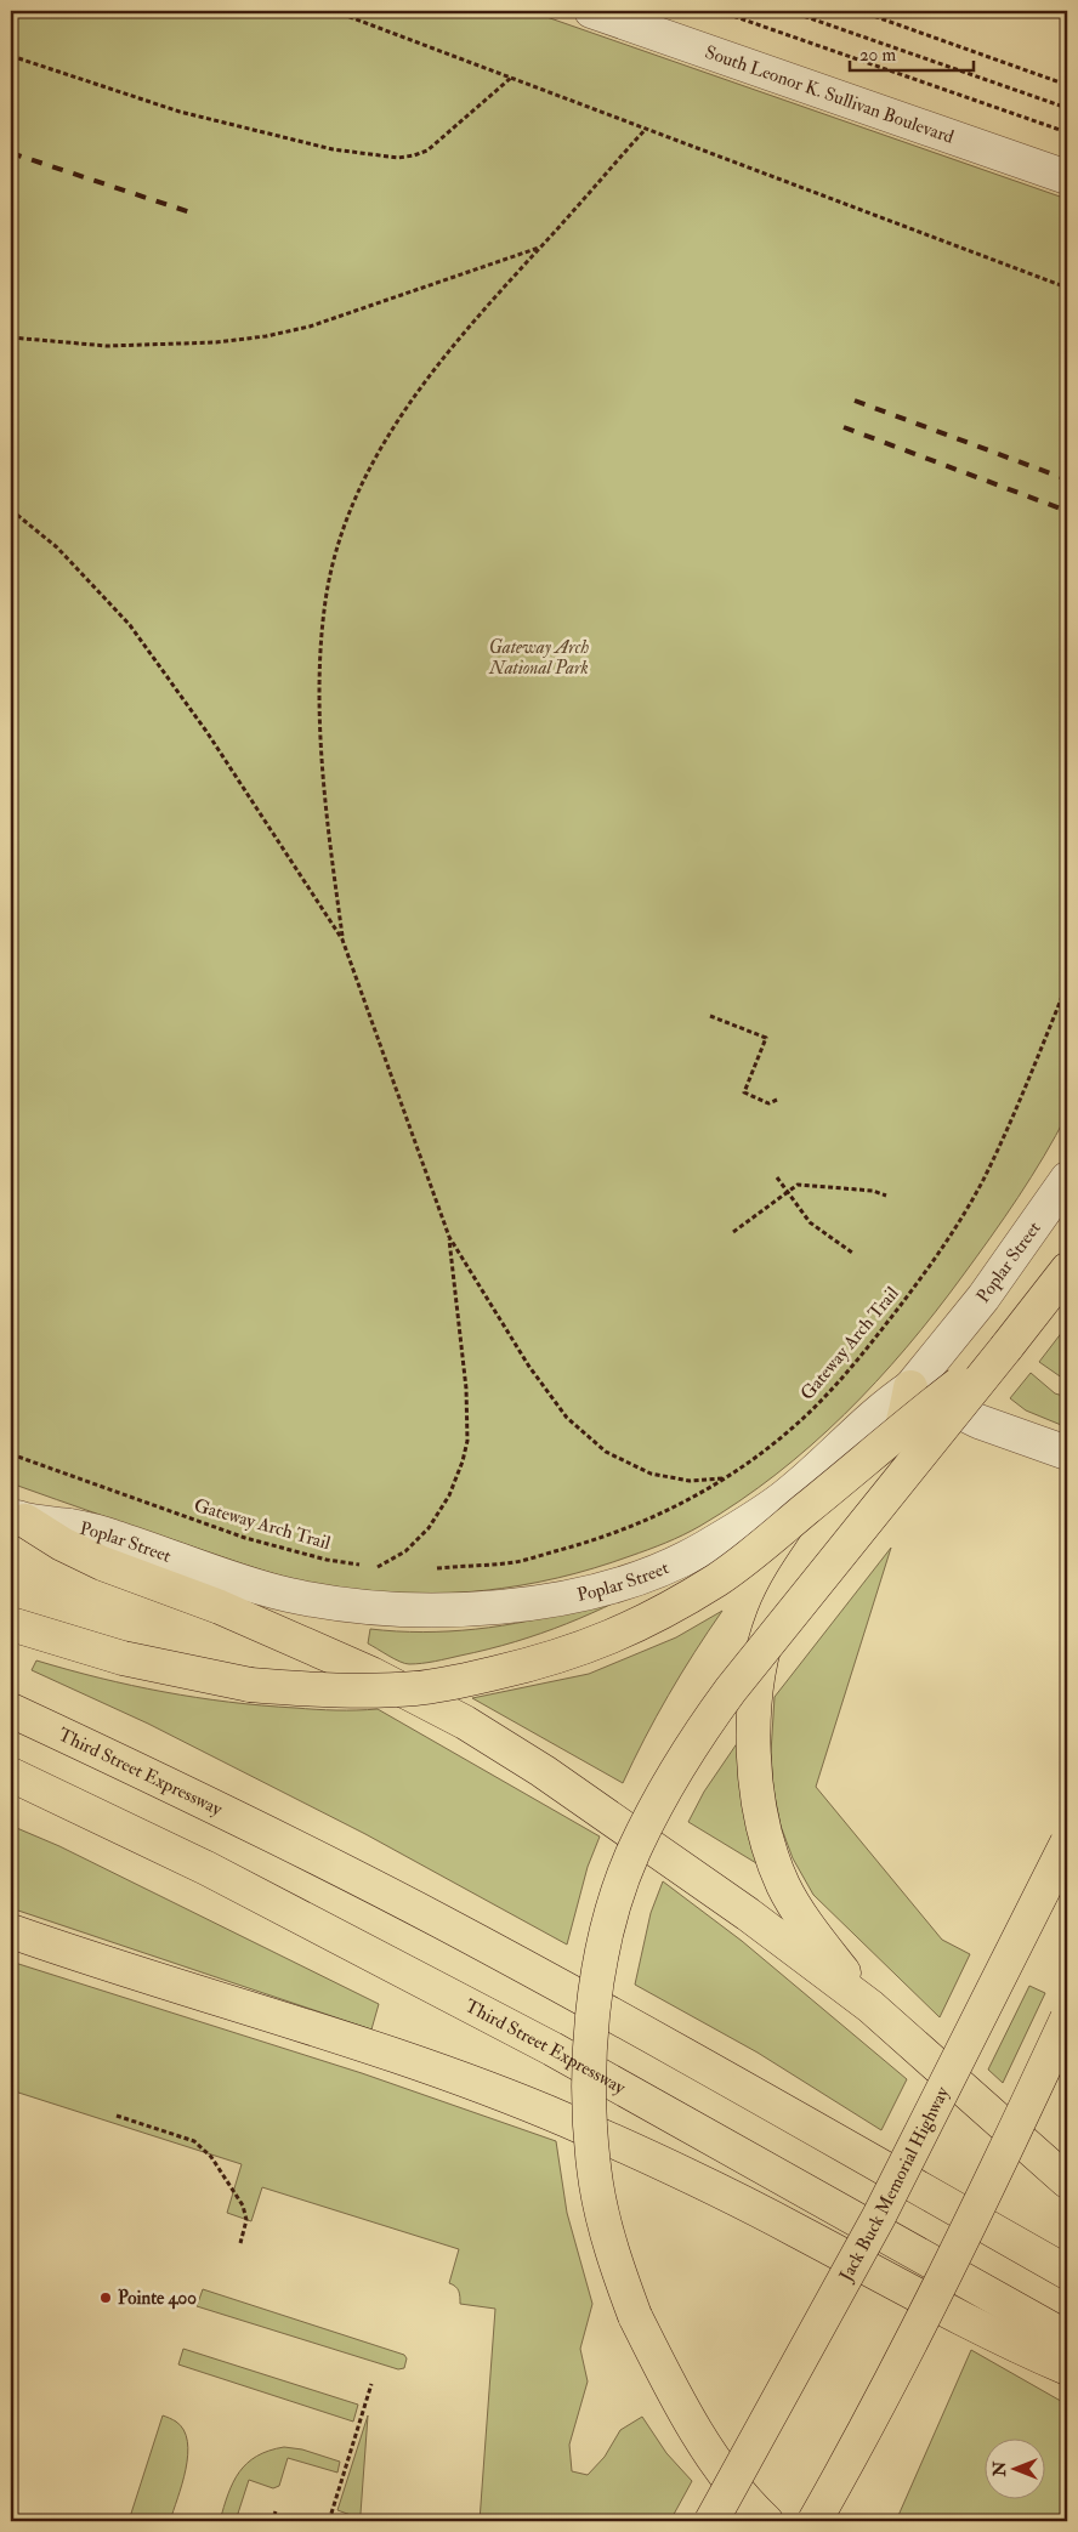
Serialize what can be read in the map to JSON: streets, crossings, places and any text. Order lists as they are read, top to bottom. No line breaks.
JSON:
{"streets":{"highway":["Third Street Expressway","Jack Buck Memorial Highway"],"street":["South Leonor K. Sullivan Boulevard","Poplar Street"],"path":["Gateway Arch Trail"]},"parks":["Gateway Arch National Park"],"places":["Pointe 400"],"scale_bar":"20 m","north":"left"}
